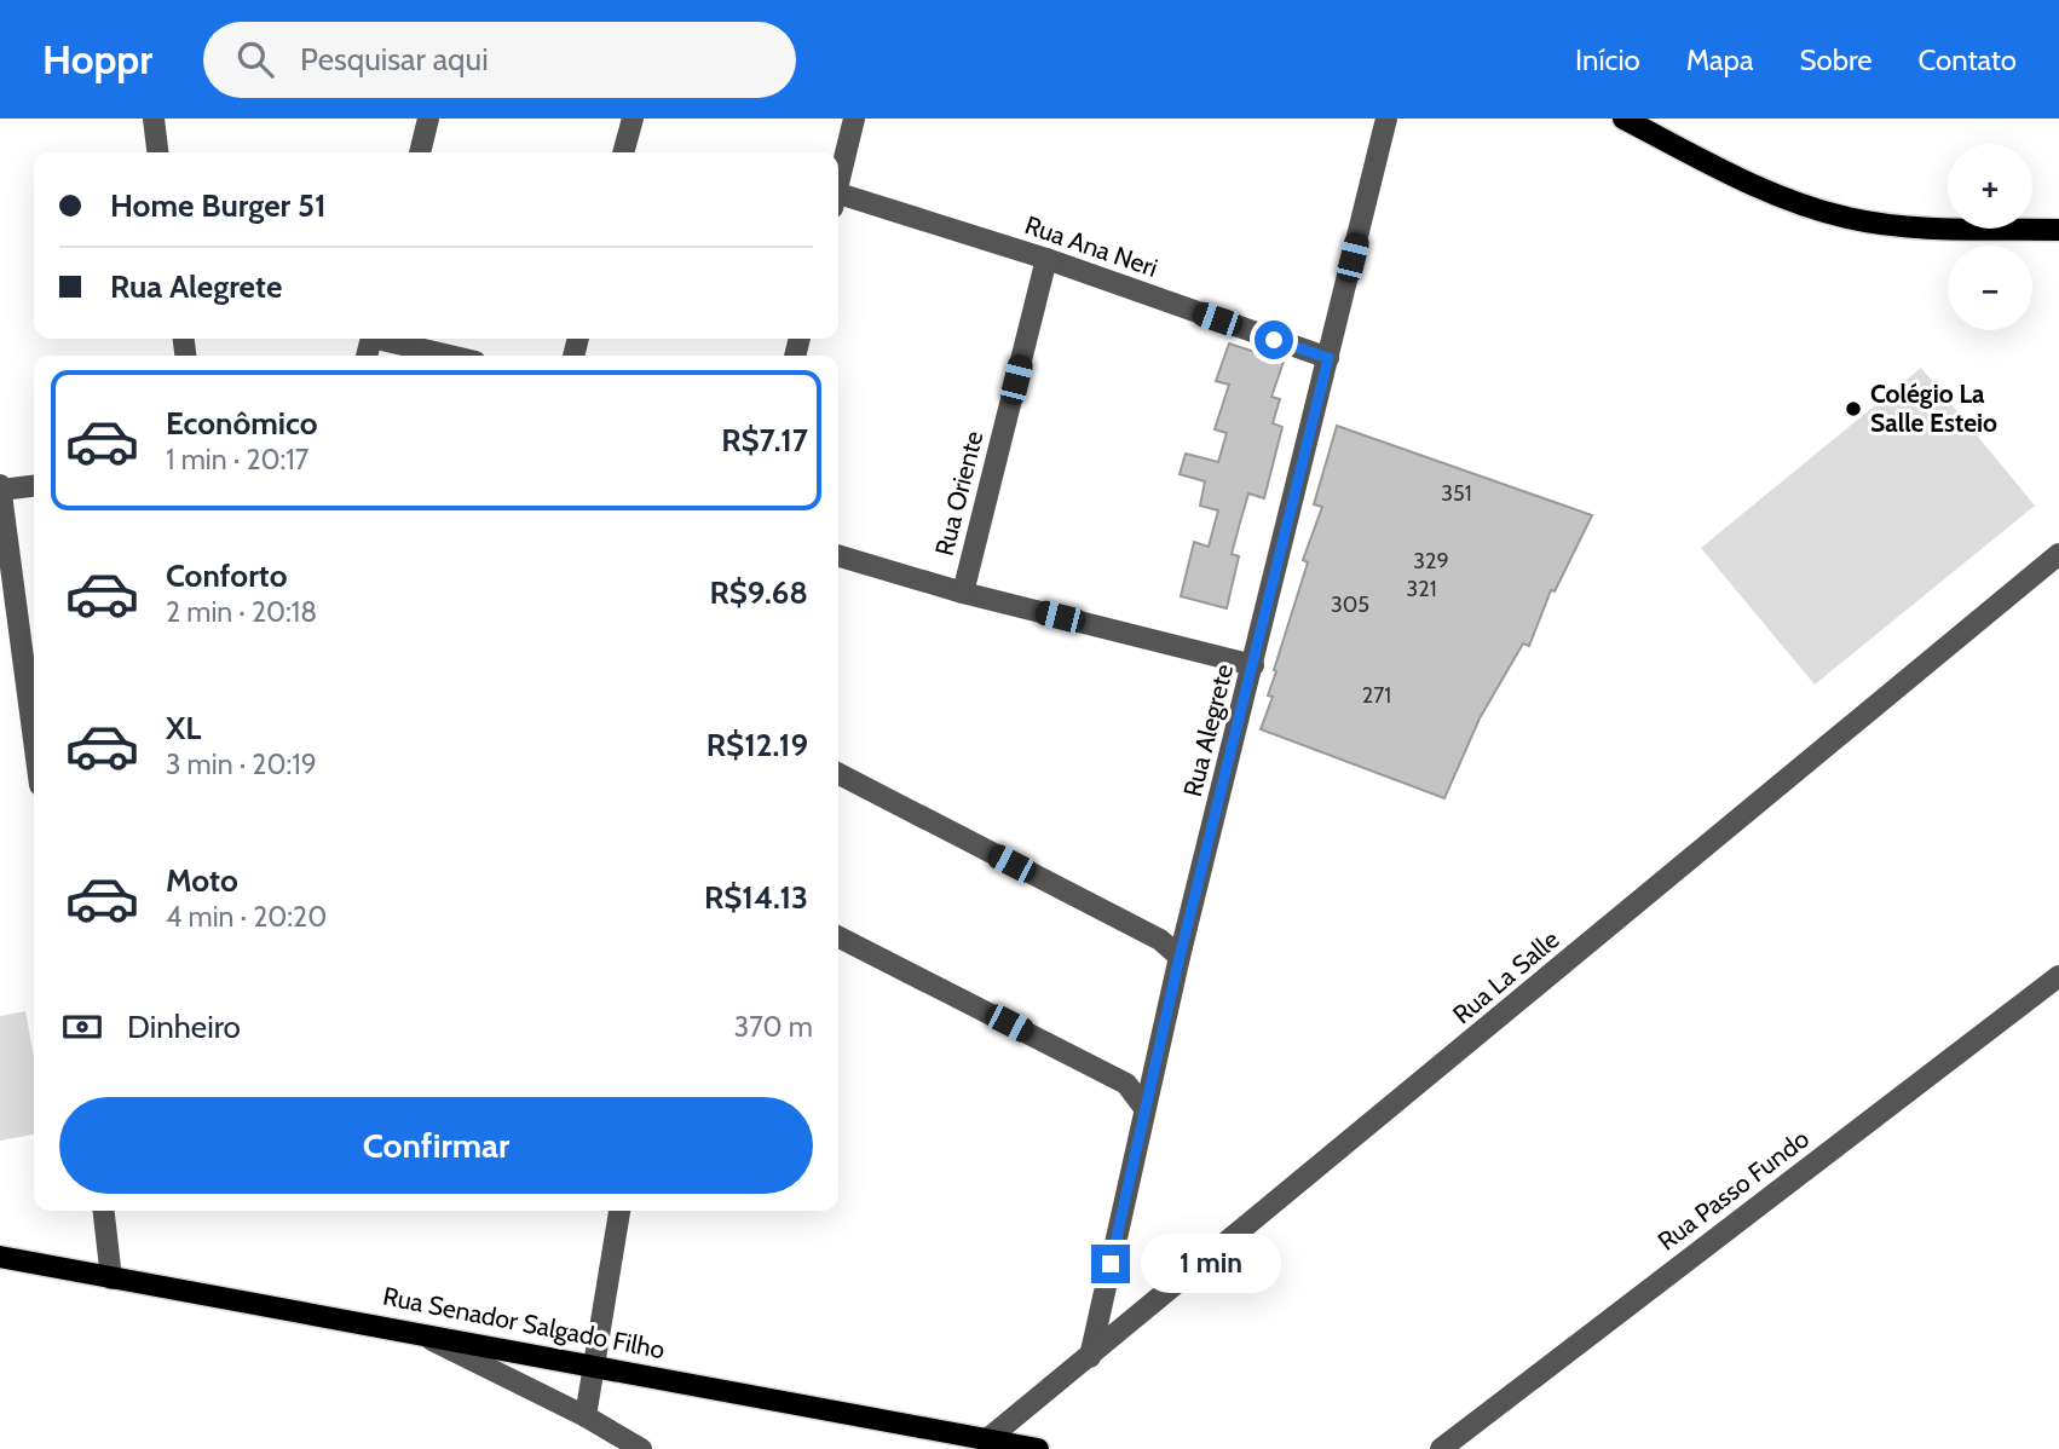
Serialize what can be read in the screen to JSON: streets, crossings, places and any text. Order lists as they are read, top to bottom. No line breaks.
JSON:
{"streets":{"main road":["Rua Senador Salgado Filho"],"street":["Rua Ana Neri","Rua Oriente","Rua Alegrete","Rua La Salle","Rua Passo Fundo"]},"crossings":[["Rua Ana Neri","Rua Oriente"],["Rua Ana Neri","Rua Alegrete"],["Rua Alegrete","Rua La Salle"],["Rua La Salle","Rua Senador Salgado Filho"]],"places":["Colégio La Salle Esteio"],"house_numbers":["351","329","321","305","271"],"page":{"header":"Hoppr","search":"Pesquisar aqui","nav":["Início","Mapa","Sobre","Contato"],"map_buttons":["+","−"],"banner":["Home Burger 51","Rua Alegrete"],"list":[{"name":"Econômico","note":"1 min · 20:17","value":"R$7.17"},{"name":"Conforto","note":"2 min · 20:18","value":"R$9.68"},{"name":"XL","note":"3 min · 20:19","value":"R$12.19"},{"name":"Moto","note":"4 min · 20:20","value":"R$14.13"}],"pay":["Dinheiro","370 m"],"buttons":"Confirmar","bubble":"1 min"}}
